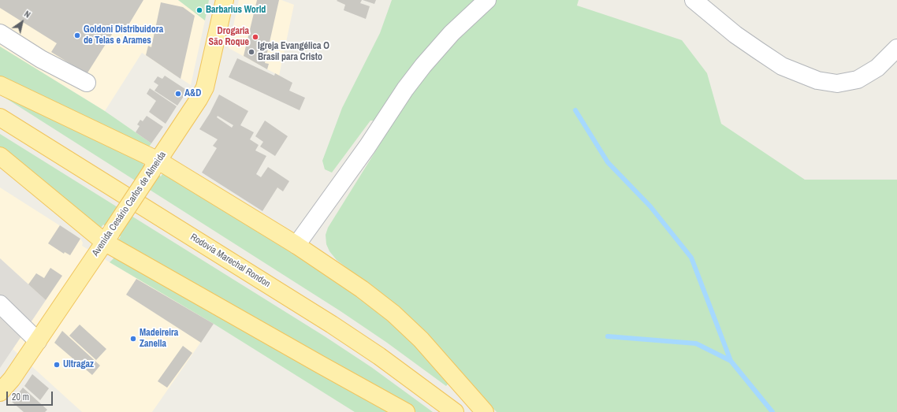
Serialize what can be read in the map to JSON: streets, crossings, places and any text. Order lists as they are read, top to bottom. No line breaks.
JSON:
{"streets":{"main road":["Avenida Cesário Carlos de Almeida","Rodovia Marechal Rondon"]},"places":["Barbarius World","Goldoni Distribuidora de Telas e Arames","Drogaria São Roque","Igreja Evangélica O Brasil para Cristo","A&D","Madeireira Zanella","Ultragaz"],"scale_bar":"20 m","north":"top right"}
